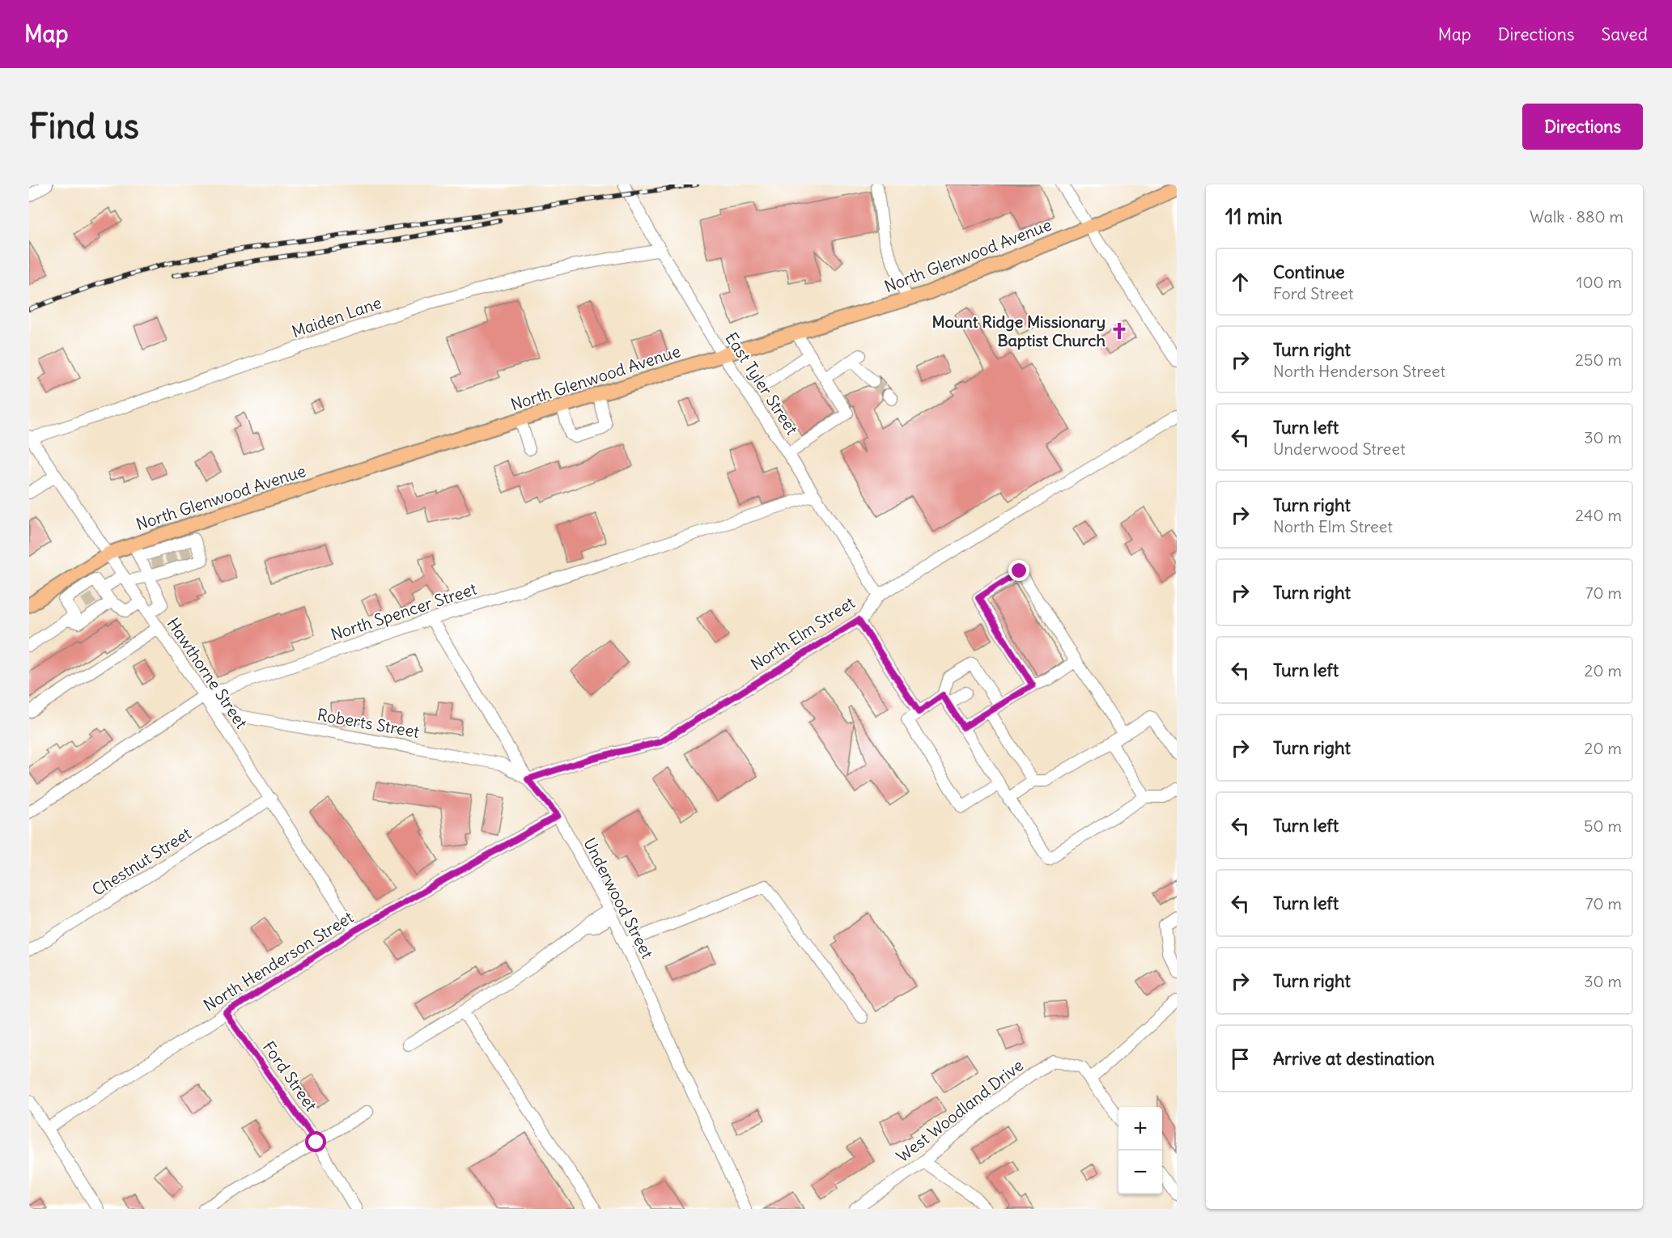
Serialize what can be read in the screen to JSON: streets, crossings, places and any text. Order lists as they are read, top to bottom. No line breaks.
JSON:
{"streets":{"main road":["North Glenwood Avenue"],"street":["Maiden Lane","East Tyler Street","North Spencer Street","North Elm Street","Hawthorne Street","Roberts Street","Chestnut Street","Underwood Street","North Henderson Street","Ford Street","West Woodland Drive"]},"crossings":[["North Glenwood Avenue","East Tyler Street"],["North Glenwood Avenue","Hawthorne Street"],["Maiden Lane","East Tyler Street"],["Maiden Lane","Hawthorne Street"],["East Tyler Street","North Spencer Street"],["East Tyler Street","North Elm Street"],["North Spencer Street","Hawthorne Street"],["North Spencer Street","Roberts Street"],["North Spencer Street","Underwood Street"],["North Elm Street","Roberts Street"],["North Elm Street","Underwood Street"],["Hawthorne Street","Roberts Street"],["Hawthorne Street","Chestnut Street"],["Hawthorne Street","North Henderson Street"],["Roberts Street","Underwood Street"],["Underwood Street","North Henderson Street"],["North Henderson Street","Ford Street"]],"places":{"church":["Mount Ridge Missionary Baptist Church"]},"page":{"header":"Map","nav":["Map","Directions","Saved"],"buttons":"Directions","title":"Find us","heading":["11 min","Walk · 880 m"],"list":[["Continue","Ford Street","100 m"],["Turn right","North Henderson Street","250 m"],["Turn left","Underwood Street","30 m"],["Turn right","North Elm Street","240 m"],["Turn right","70 m"],["Turn left","20 m"],["Turn right","20 m"],["Turn left","50 m"],["Turn left","70 m"],["Turn right","30 m"],"Arrive at destination"],"map_buttons":["+","−"]}}
